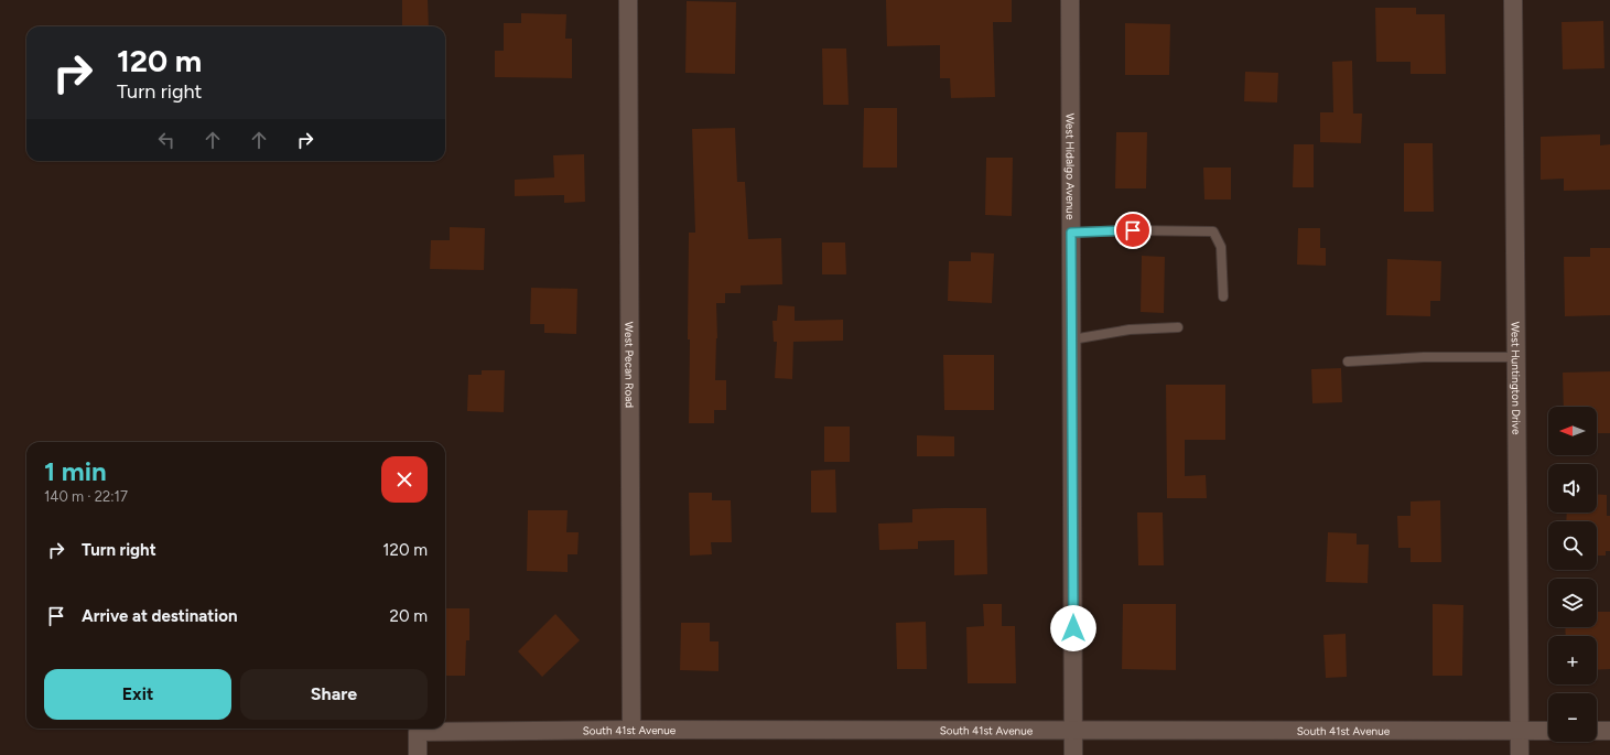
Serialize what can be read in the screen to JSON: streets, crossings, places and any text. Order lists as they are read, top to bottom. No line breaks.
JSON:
{"streets":{"street":["West Hidalgo Avenue","West Pecan Road","West Huntington Drive","South 41st Avenue"]},"crossings":[["West Hidalgo Avenue","South 41st Avenue"],["West Pecan Road","South 41st Avenue"],["West Huntington Drive","South 41st Avenue"]],"north":"left","page":{"turn":["120 m","Turn right"],"map_buttons":["+","−"],"heading":["1 min","140 m · 22:17"],"list":[{"name":"Turn right","value":"120 m"},{"name":"Arrive at destination","value":"20 m"}],"buttons":["Exit","Share"]}}
